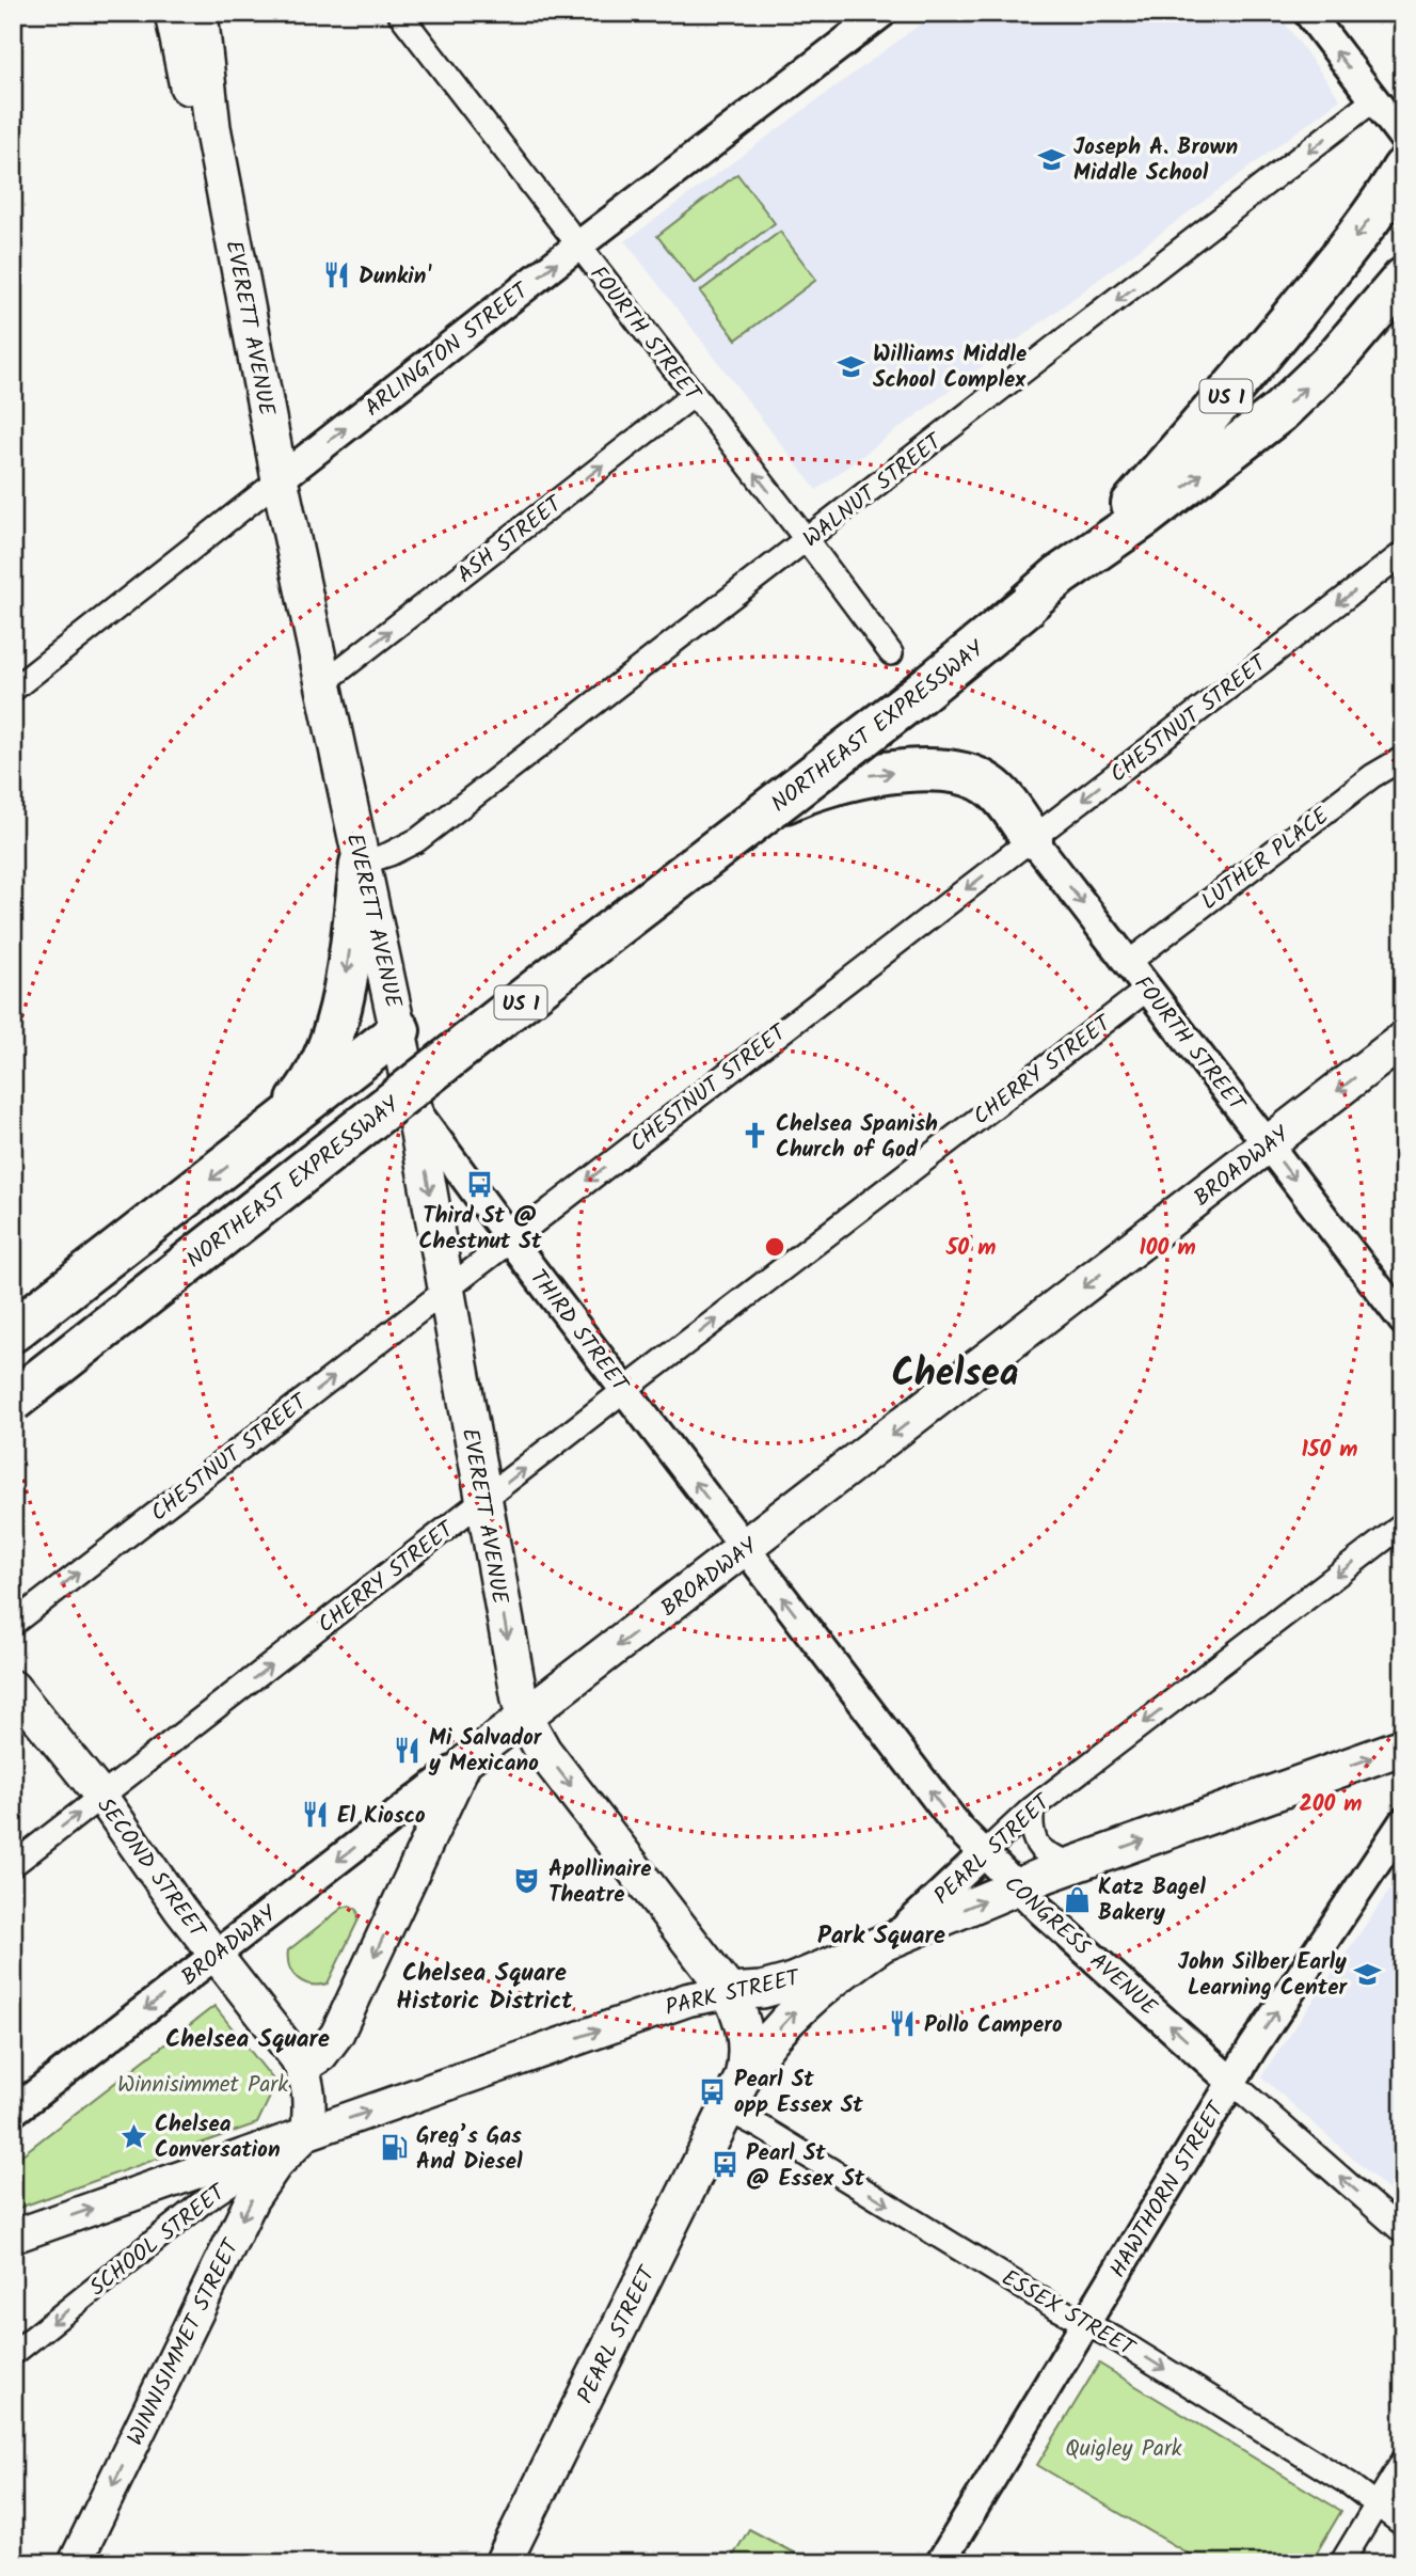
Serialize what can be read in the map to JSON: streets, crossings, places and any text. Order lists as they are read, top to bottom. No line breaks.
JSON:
{"streets":{"highway":["US 1","NORTHEAST EXPRESSWAY"],"main road":["EVERETT AVENUE","BROADWAY","PEARL STREET","SECOND STREET","PARK STREET","WINNISIMMET STREET"],"street":["FOURTH STREET","ARLINGTON STREET","WALNUT STREET","ASH STREET","CHESTNUT STREET","LUTHER PLACE","CHERRY STREET","THIRD STREET","CONGRESS AVENUE","HAWTHORN STREET","SCHOOL STREET","ESSEX STREET"]},"crossings":[["EVERETT AVENUE","ARLINGTON STREET"],["EVERETT AVENUE","WALNUT STREET"],["EVERETT AVENUE","ASH STREET"],["EVERETT AVENUE","CHESTNUT STREET"],["EVERETT AVENUE","CHERRY STREET"],["EVERETT AVENUE","BROADWAY"],["EVERETT AVENUE","THIRD STREET"],["EVERETT AVENUE","PEARL STREET"],["EVERETT AVENUE","PARK STREET"],["FOURTH STREET","ARLINGTON STREET"],["FOURTH STREET","WALNUT STREET"],["FOURTH STREET","ASH STREET"],["FOURTH STREET","CHESTNUT STREET"],["FOURTH STREET","LUTHER PLACE"],["FOURTH STREET","CHERRY STREET"],["FOURTH STREET","BROADWAY"],["CHESTNUT STREET","THIRD STREET"],["CHERRY STREET","THIRD STREET"],["CHERRY STREET","SECOND STREET"],["BROADWAY","THIRD STREET"],["BROADWAY","SECOND STREET"],["BROADWAY","CONGRESS AVENUE"],["THIRD STREET","CONGRESS AVENUE"],["PEARL STREET","CONGRESS AVENUE"],["PEARL STREET","PARK STREET"],["PEARL STREET","ESSEX STREET"],["SECOND STREET","PARK STREET"],["SECOND STREET","SCHOOL STREET"],["SECOND STREET","WINNISIMMET STREET"],["CONGRESS AVENUE","PARK STREET"],["CONGRESS AVENUE","HAWTHORN STREET"],["PARK STREET","SCHOOL STREET"],["PARK STREET","WINNISIMMET STREET"],["HAWTHORN STREET","ESSEX STREET"],["SCHOOL STREET","WINNISIMMET STREET"]],"one_way":["WALNUT STREET","ASH STREET","CHERRY STREET","BROADWAY","THIRD STREET","CONGRESS AVENUE","PARK STREET","HAWTHORN STREET","SCHOOL STREET","ESSEX STREET","WINNISIMMET STREET"],"districts":["Chelsea","Park Square","Chelsea Square Historic District","Chelsea Square"],"parks":["Winnisimmet Park","Quigley Park"],"places":{"school or university":["Joseph A. Brown Middle School","Williams Middle School Complex","John Silber Early Learning Center"],"restaurant":["Dunkin'","Mi Salvador y Mexicano","El Kiosco","Pollo Campero"],"church":["Chelsea Spanish Church of God"],"bus stop":["Third St @ Chestnut St","Pearl St opp Essex St","Pearl St @ Essex St"],"theatre":["Apollinaire Theatre"],"shop":["Katz Bagel Bakery"],"place":["Chelsea Conversation"],"fuel station":["Greg’s Gas And Diesel"]},"rings":["50 m","100 m","150 m","200 m"]}
